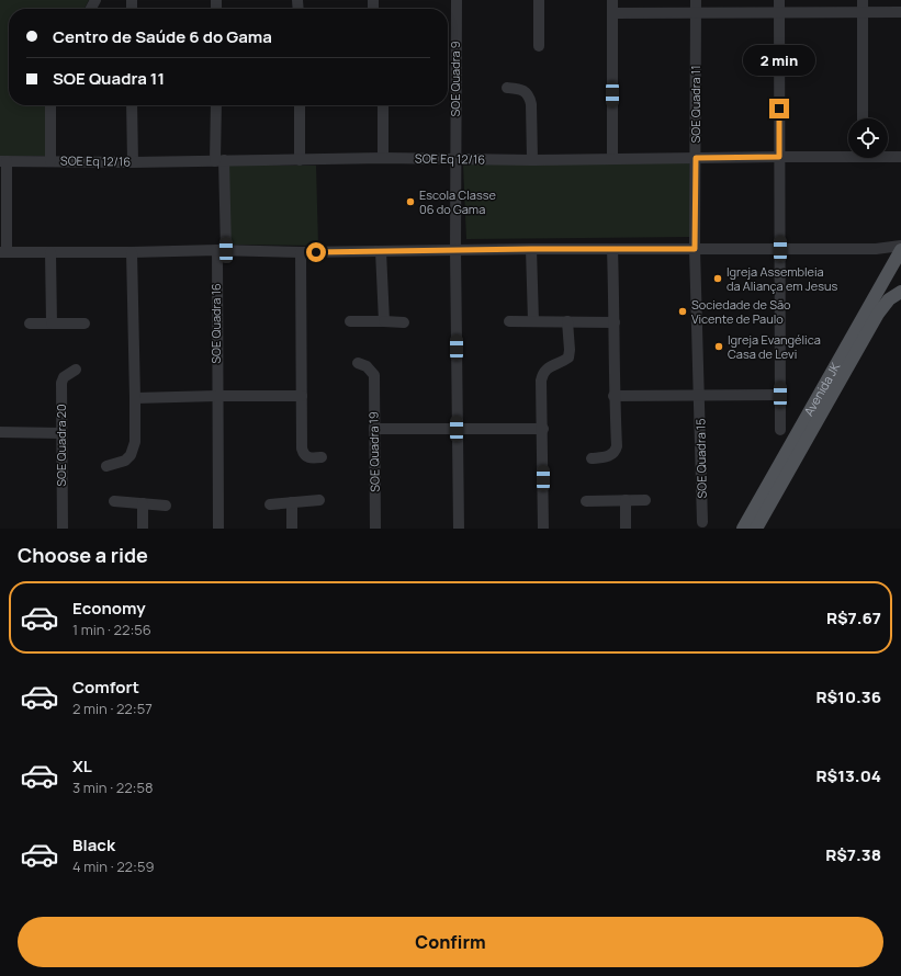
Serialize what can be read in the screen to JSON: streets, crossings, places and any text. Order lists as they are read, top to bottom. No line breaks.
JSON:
{"streets":{"main road":["Avenida JK"],"street":["SOE Quadra 9","SOE Quadra 11","SOE Eq 12/16","SOE Quadra 16","SOE Quadra 20","SOE Quadra 19","SOE Quadra 15"]},"crossings":[["SOE Quadra 9","SOE Eq 12/16"],["SOE Quadra 11","SOE Eq 12/16"],["SOE Quadra 11","SOE Quadra 15"],["SOE Eq 12/16","SOE Quadra 16"]],"places":["Escola Classe 06 do Gama","Igreja Assembleia da Aliança em Jesus","Sociedade de São Vicente de Paulo","Igreja Evangélica Casa de Levi"],"page":{"banner":["Centro de Saúde 6 do Gama","SOE Quadra 11"],"bubble":"2 min","heading":"Choose a ride","list":[{"name":"Economy","note":"1 min · 22:56","value":"R$7.67"},{"name":"Comfort","note":"2 min · 22:57","value":"R$10.36"},{"name":"XL","note":"3 min · 22:58","value":"R$13.04"},{"name":"Black","note":"4 min · 22:59","value":"R$7.38"}],"buttons":"Confirm"}}
